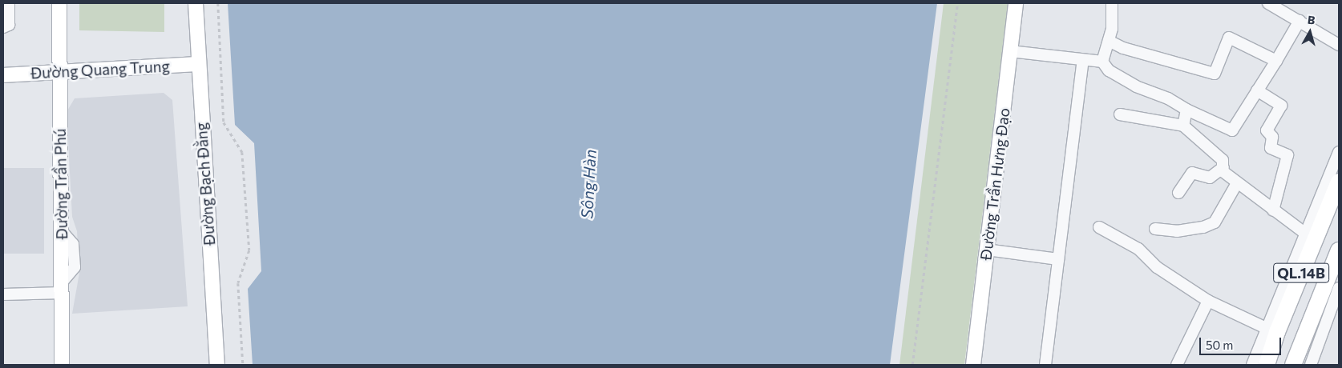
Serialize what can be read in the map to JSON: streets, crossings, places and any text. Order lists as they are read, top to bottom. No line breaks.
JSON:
{"streets":{"highway":["QL.14B"],"main road":["Đường Quang Trung","Đường Trần Phú","Đường Bạch Đằng","Đường Trần Hưng Đạo"]},"crossings":[["Đường Quang Trung","Đường Trần Phú"],["Đường Quang Trung","Đường Bạch Đằng"]],"water":["Sông Hàn"],"scale_bar":"50 m","north":"top"}
